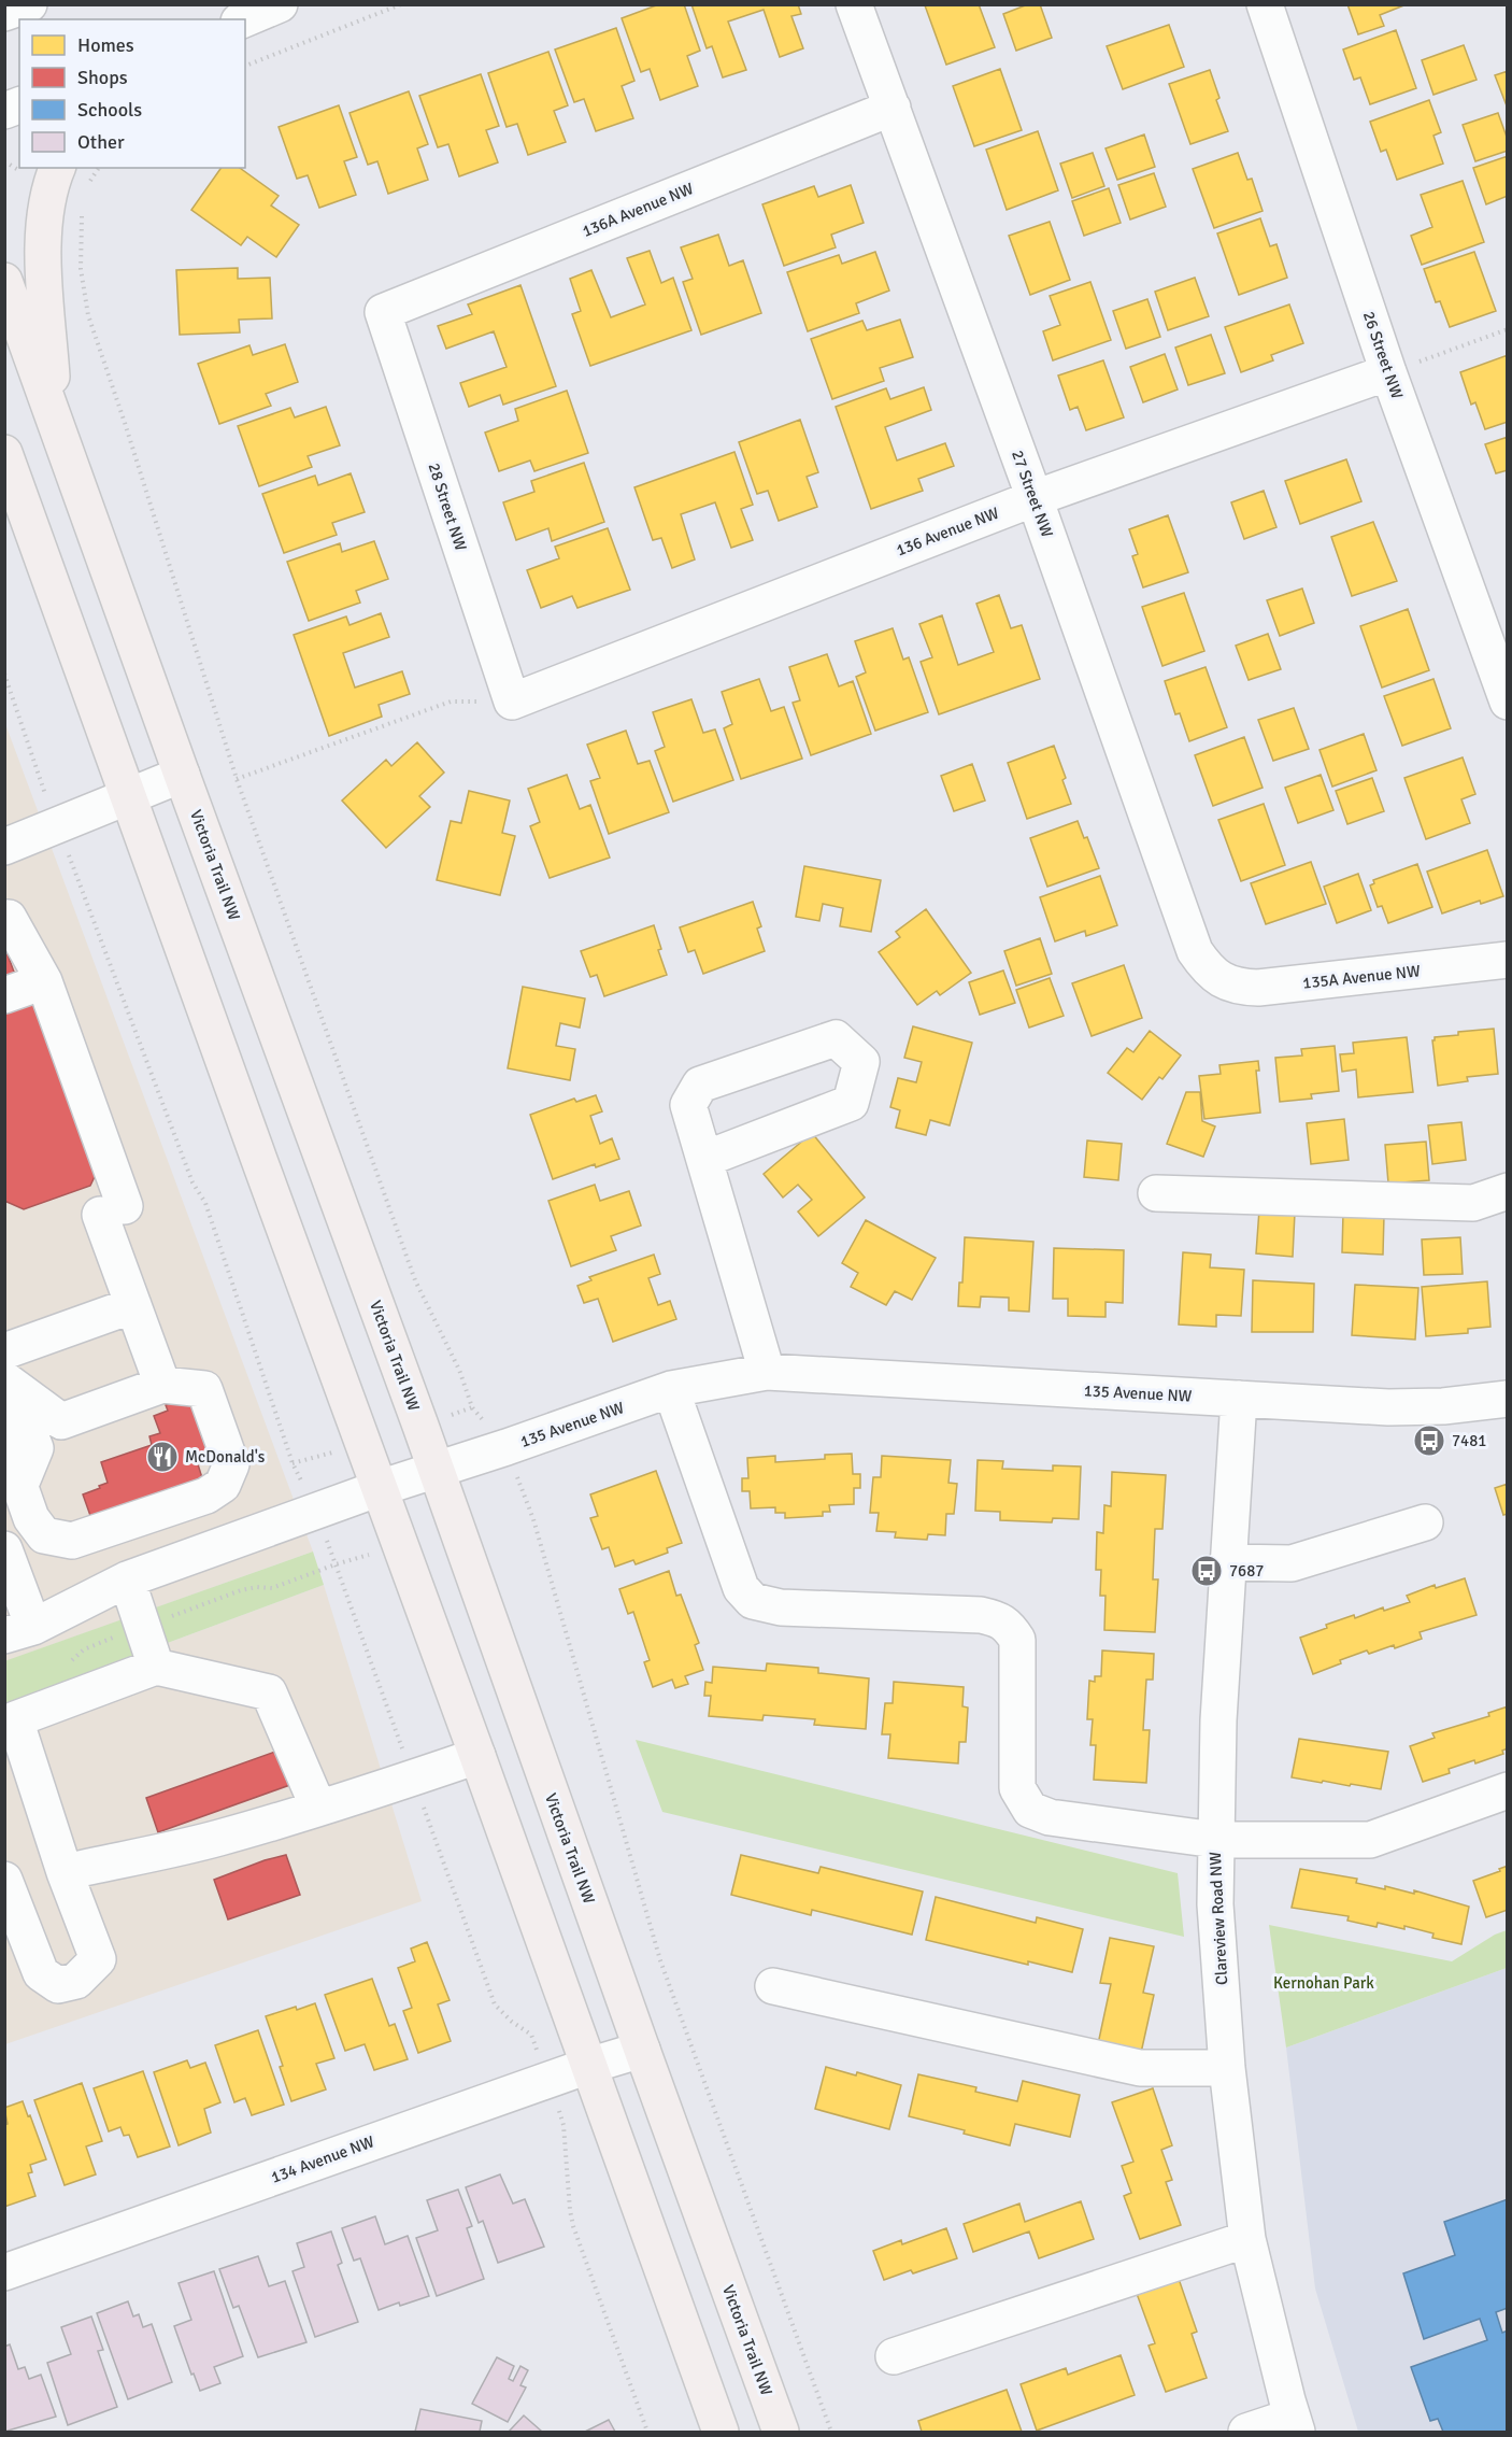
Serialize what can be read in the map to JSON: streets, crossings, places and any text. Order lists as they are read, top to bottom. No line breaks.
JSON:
{"streets":{"main road":["Victoria Trail NW"],"street":["136A Avenue NW","26 Street NW","27 Street NW","28 Street NW","136 Avenue NW","135A Avenue NW","135 Avenue NW","Clareview Road NW","134 Avenue NW"]},"crossings":[["136A Avenue NW","27 Street NW"],["136A Avenue NW","28 Street NW"],["26 Street NW","136 Avenue NW"],["27 Street NW","136 Avenue NW"],["27 Street NW","135A Avenue NW"],["28 Street NW","136 Avenue NW"],["Victoria Trail NW","135 Avenue NW"],["Victoria Trail NW","134 Avenue NW"],["135 Avenue NW","Clareview Road NW"]],"parks":["Kernohan Park"],"places":{"bus stop":["7481","7687"],"restaurant":["McDonald's"]},"legend":["Homes","Shops","Schools","Other"]}
